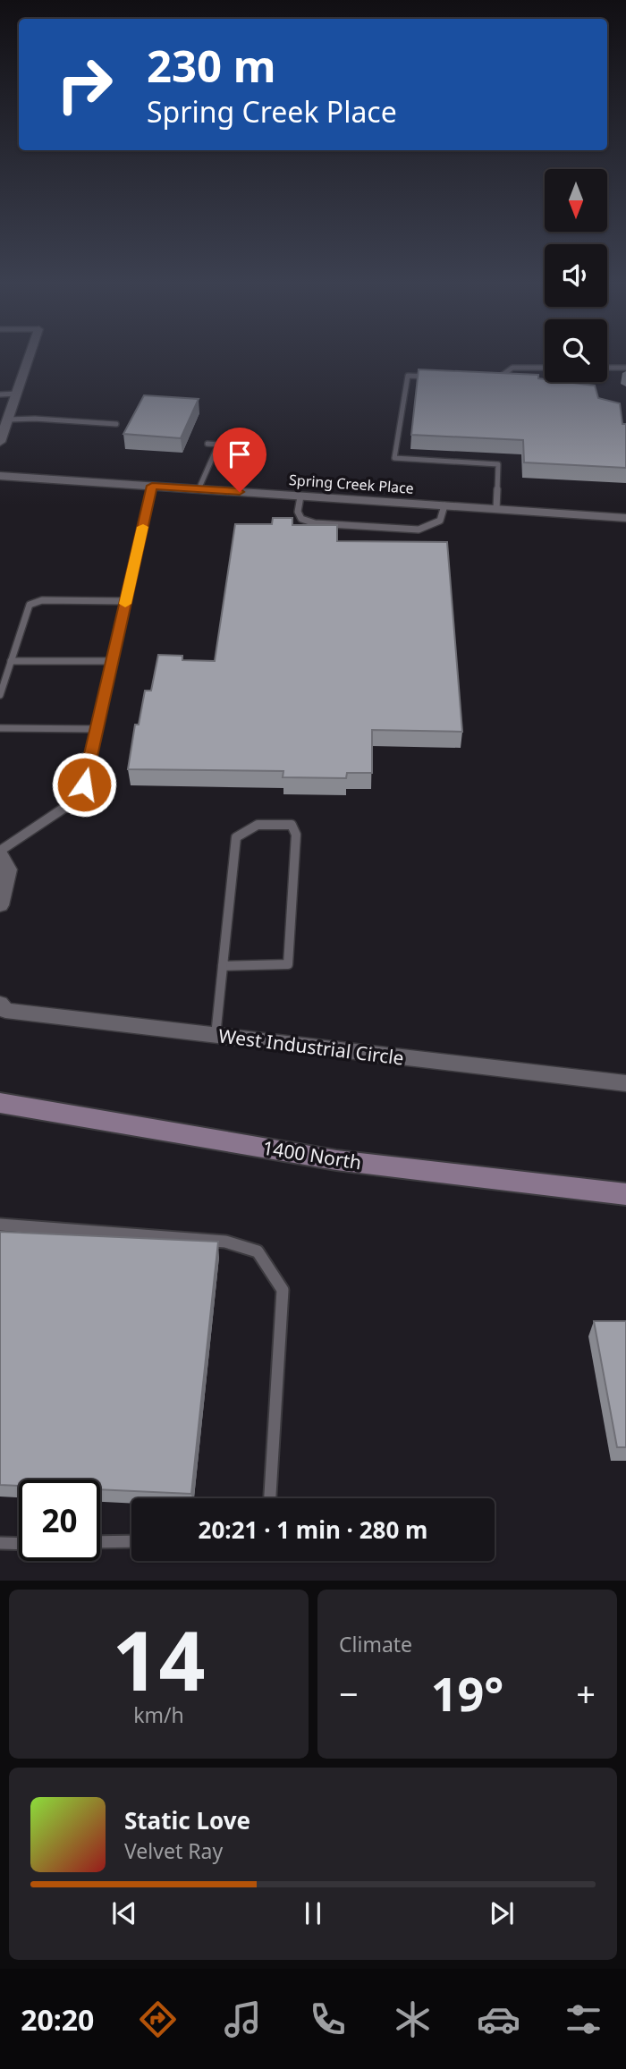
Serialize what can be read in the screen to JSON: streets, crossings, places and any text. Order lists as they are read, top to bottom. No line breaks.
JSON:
{"streets":{"main road":["1400 North"],"street":["Spring Creek Place","West Industrial Circle"]},"north":"bottom","page":{"turn":["230 m","Spring Creek Place"],"limit":"20","trip":"20:21 · 1 min · 280 m","tile":[["14","km/h"],"Climate"],"heat":["−","19°","+"],"song":["Static Love","Velvet Ray"],"tabs":"20:20"}}
